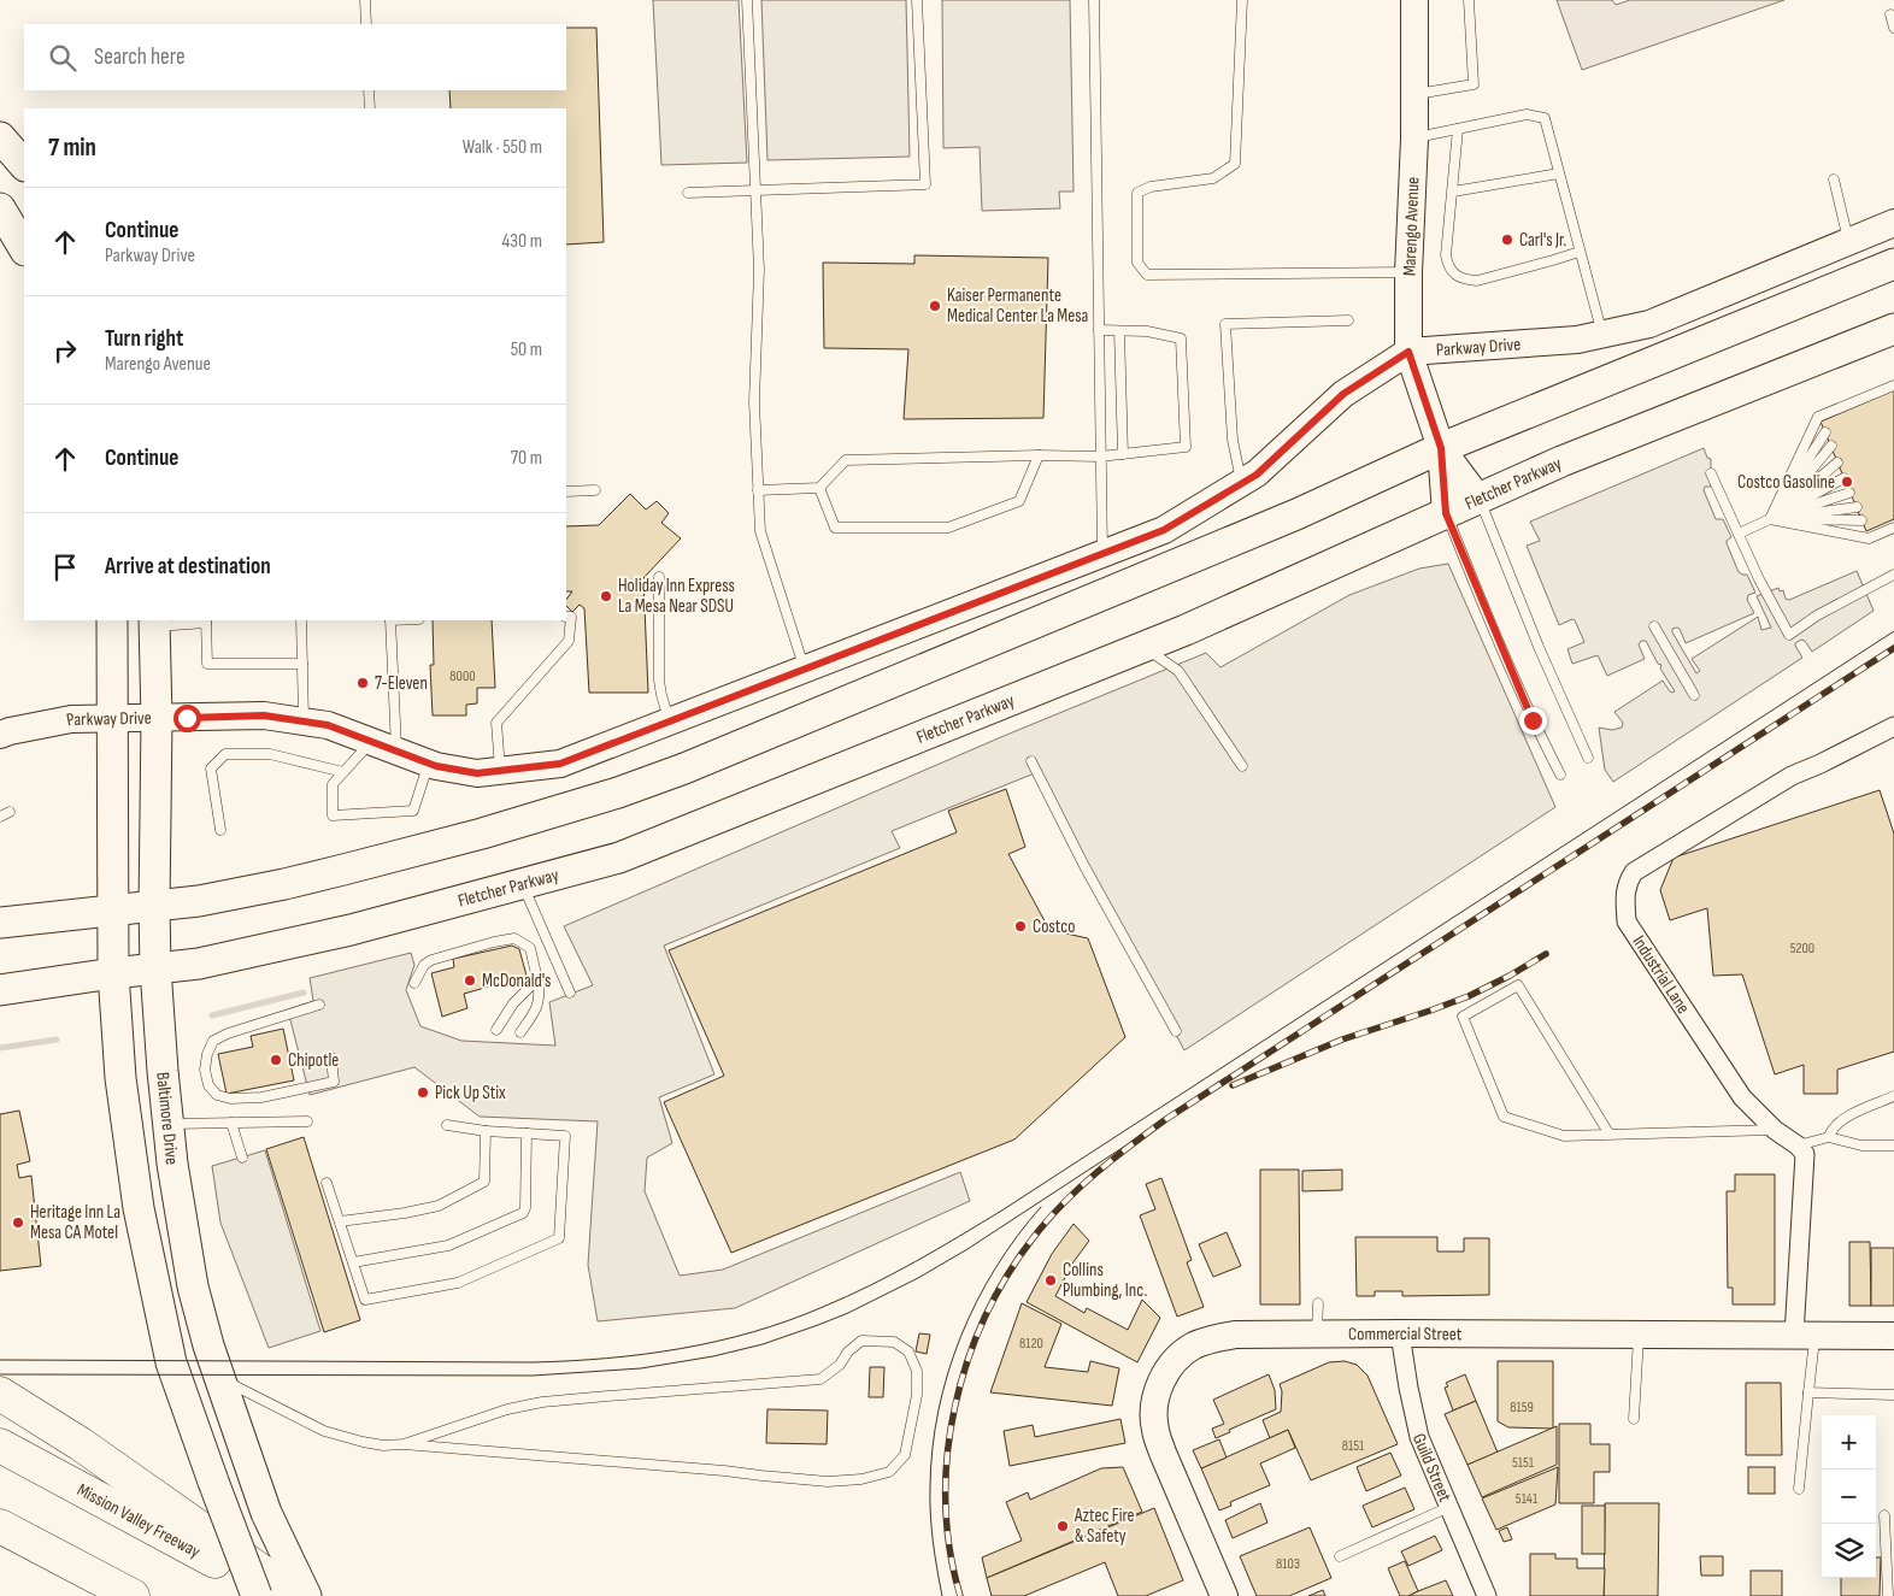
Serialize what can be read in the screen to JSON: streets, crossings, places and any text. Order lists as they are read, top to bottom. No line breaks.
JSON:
{"streets":{"highway":["Mission Valley Freeway"],"main road":["Fletcher Parkway","Baltimore Drive"],"street":["Marengo Avenue","Parkway Drive","Industrial Lane","Commercial Street","Guild Street"]},"crossings":[["Marengo Avenue","Parkway Drive"],["Marengo Avenue","Fletcher Parkway"],["Parkway Drive","Baltimore Drive"],["Fletcher Parkway","Baltimore Drive"],["Commercial Street","Guild Street"]],"places":["Carl's Jr.","Kaiser Permanente Medical Center La Mesa","Costco Gasoline","Holiday Inn Express La Mesa Near SDSU","7-Eleven","Costco","McDonald's","Chipotle","Pick Up Stix","Heritage Inn La Mesa CA Motel","Collins Plumbing, Inc.","Aztec Fire & Safety"],"house_numbers":["8000","5200","8120","8159","8151","5151","5141","8103"],"page":{"search":"Search here","heading":["7 min","Walk · 550 m"],"list":[["Continue","Parkway Drive","430 m"],["Turn right","Marengo Avenue","50 m"],["Continue","70 m"],"Arrive at destination"],"map_buttons":["+","−"]}}
